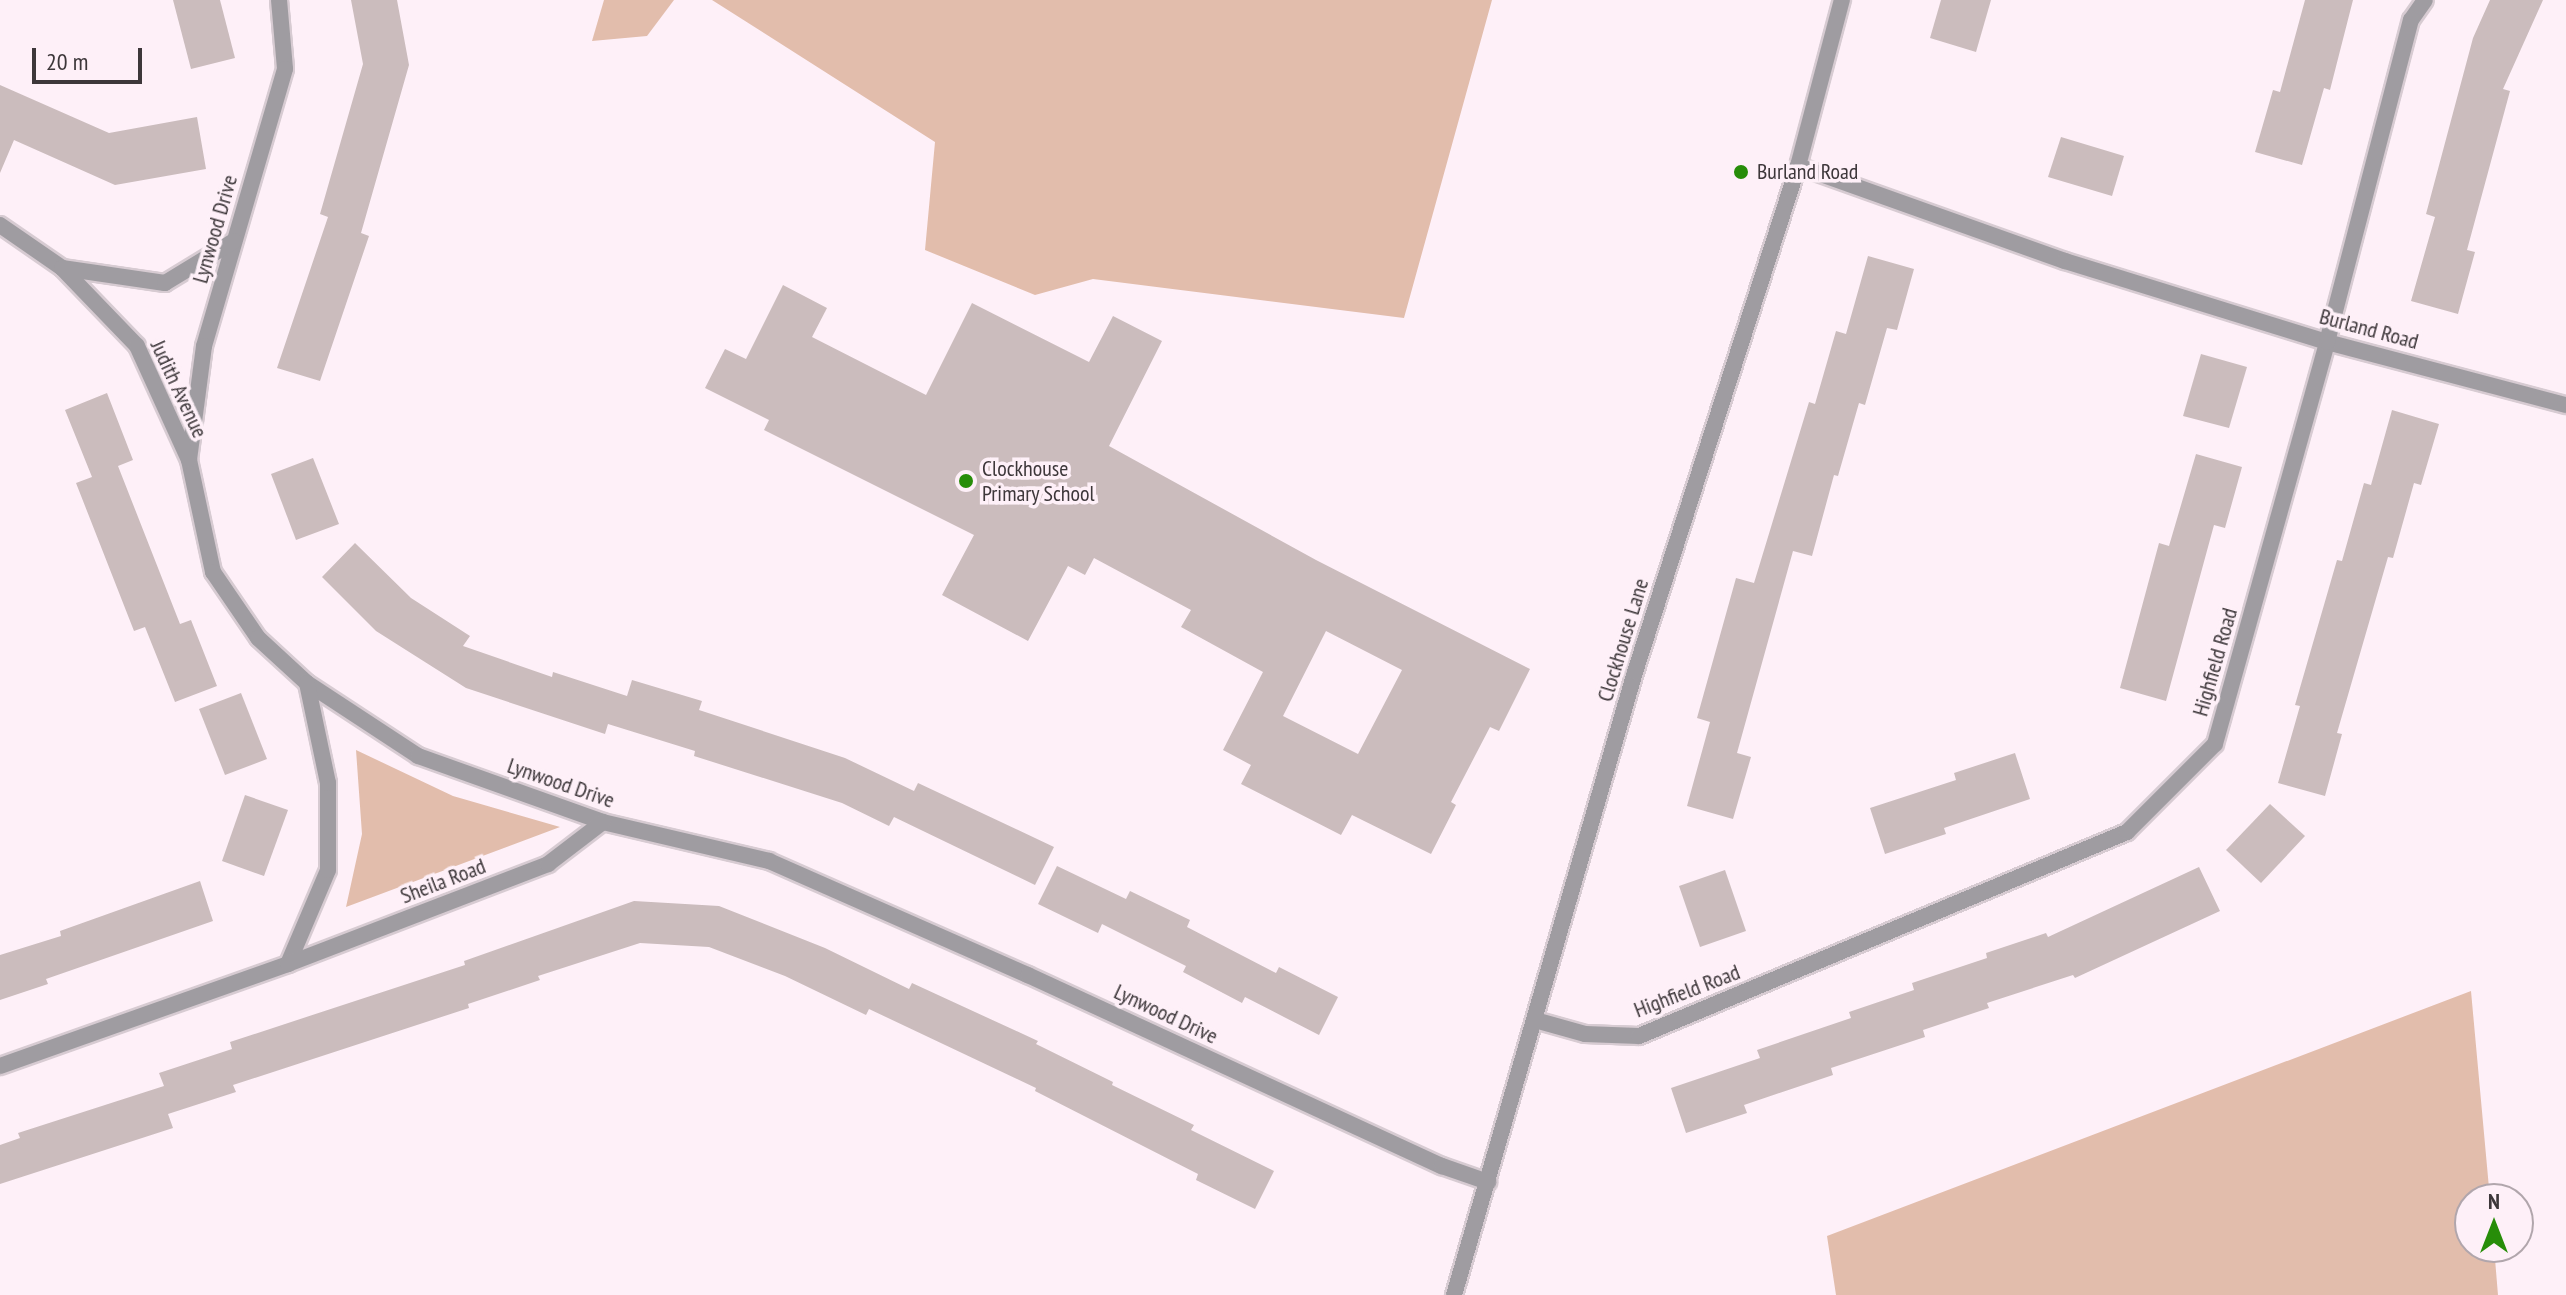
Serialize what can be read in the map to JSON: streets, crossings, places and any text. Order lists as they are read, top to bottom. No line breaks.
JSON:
{"streets":{"street":["Lynwood Drive","Burland Road","Judith Avenue","Clockhouse Lane","Highfield Road","Sheila Road"]},"crossings":[["Lynwood Drive","Judith Avenue"],["Lynwood Drive","Clockhouse Lane"],["Lynwood Drive","Sheila Road"],["Burland Road","Clockhouse Lane"],["Burland Road","Highfield Road"],["Clockhouse Lane","Highfield Road"]],"places":["Burland Road","Clockhouse Primary School"],"scale_bar":"20 m","north":"top"}
